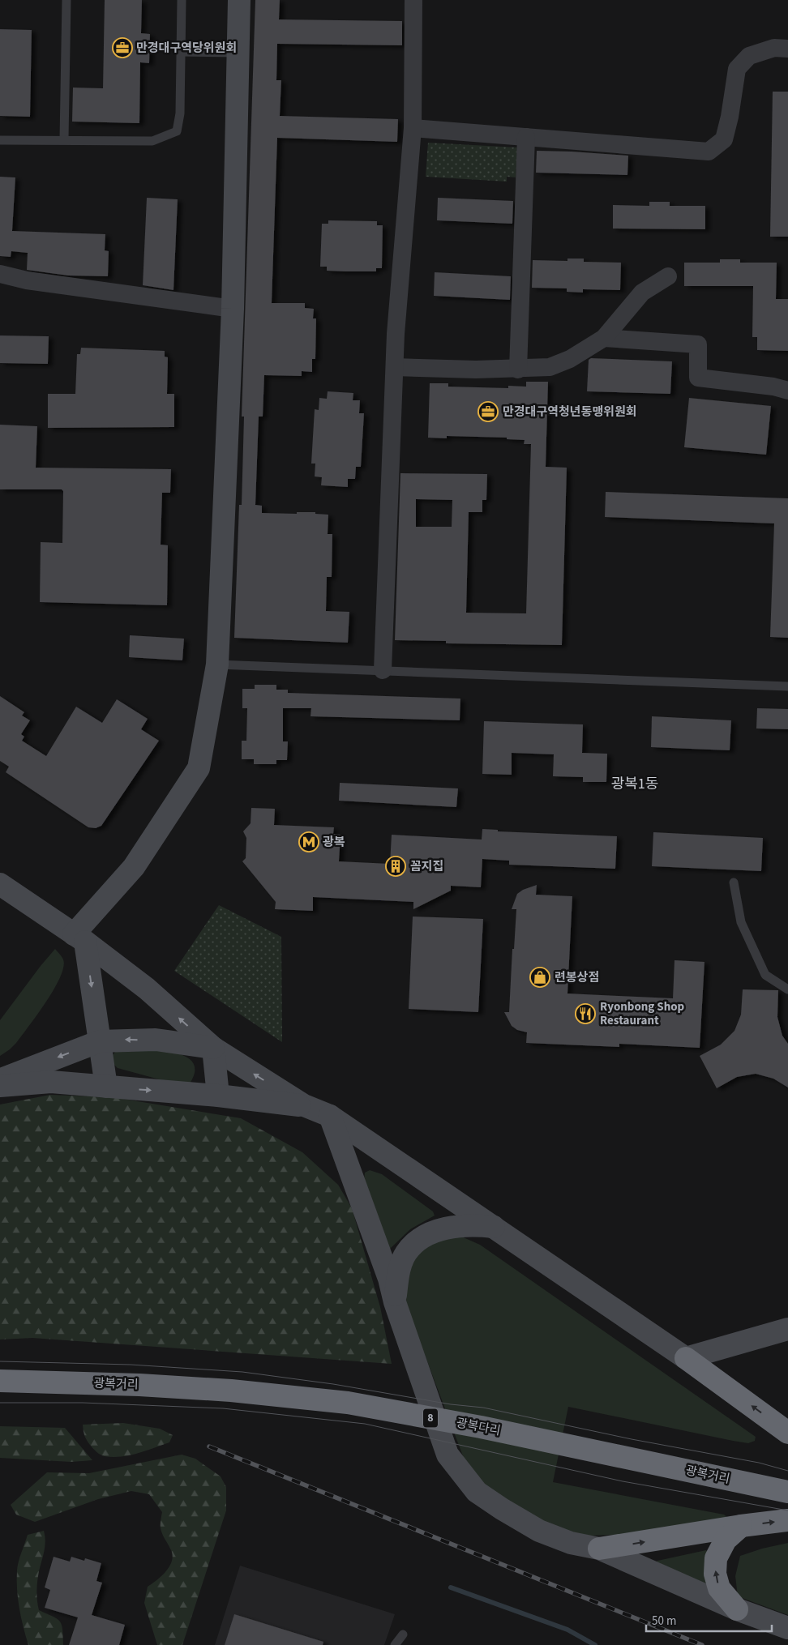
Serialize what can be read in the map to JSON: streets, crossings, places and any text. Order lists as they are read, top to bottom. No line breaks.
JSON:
{"streets":{"highway":["광복거리","8","광복다리"]},"crossings":[["광복거리","광복다리"]],"districts":["광복1동"],"places":{"office":["만경대구역당위원회","만경대구역청년동맹위원회"],"metro station":["광복"],"building":["꼼지집"],"shop":["련봉상점"],"restaurant":["Ryonbong Shop Restaurant"]},"scale_bar":"50 m"}
